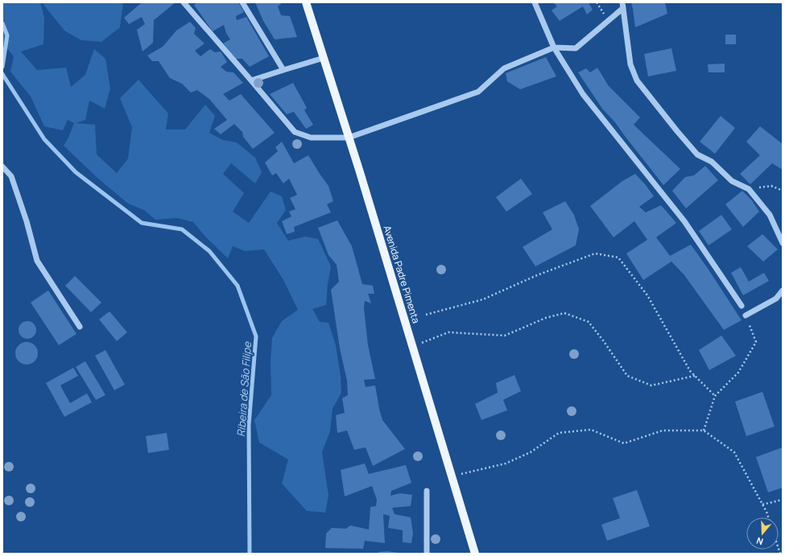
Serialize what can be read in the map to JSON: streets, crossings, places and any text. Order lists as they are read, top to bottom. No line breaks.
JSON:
{"streets":{"main road":["Avenida Padre Pimenta"]},"water":["Ribeira de São Filipe"],"north":"bottom"}
